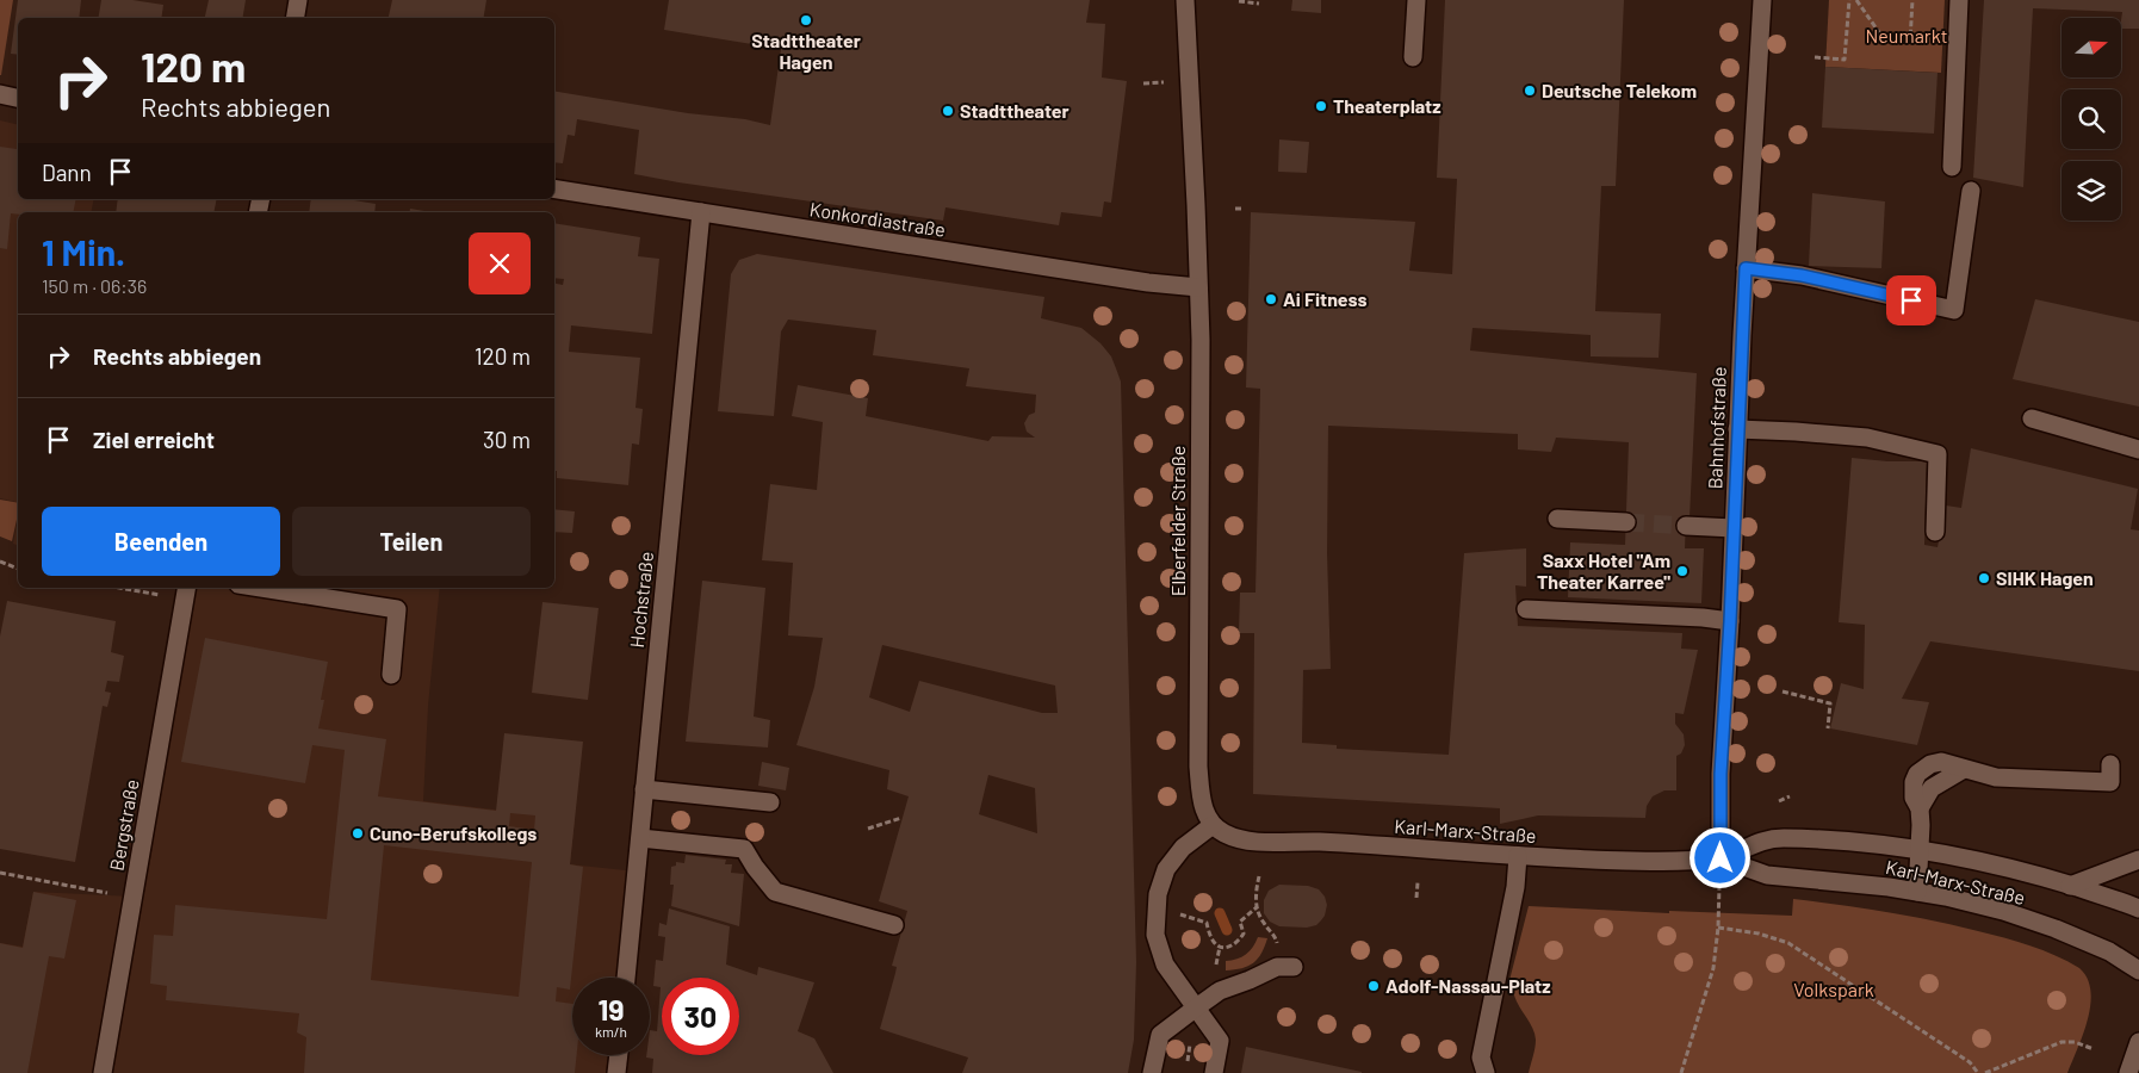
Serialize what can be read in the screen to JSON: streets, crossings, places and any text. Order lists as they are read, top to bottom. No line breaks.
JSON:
{"streets":{"street":["Konkordiastraße","Bahnhofstraße","Elberfelder Straße","Hochstraße","Bergstraße","Karl-Marx-Straße"]},"crossings":[["Konkordiastraße","Elberfelder Straße"],["Konkordiastraße","Hochstraße"],["Bahnhofstraße","Karl-Marx-Straße"],["Elberfelder Straße","Karl-Marx-Straße"]],"parks":["Neumarkt","Volkspark"],"places":["Stadttheater Hagen","Deutsche Telekom","Theaterplatz","Stadttheater","Ai Fitness","Saxx Hotel \"Am Theater Karree\"","SIHK Hagen","Cuno-Berufskollegs","Adolf-Nassau-Platz"],"north":"right","page":{"turn":["120 m","Rechts abbiegen"],"then":"Dann","heading":["1 Min.","150 m · 06:36"],"list":[{"name":"Rechts abbiegen","value":"120 m"},{"name":"Ziel erreicht","value":"30 m"}],"buttons":["Beenden","Teilen"],"speed":"19 km/h","limit":"30"}}
